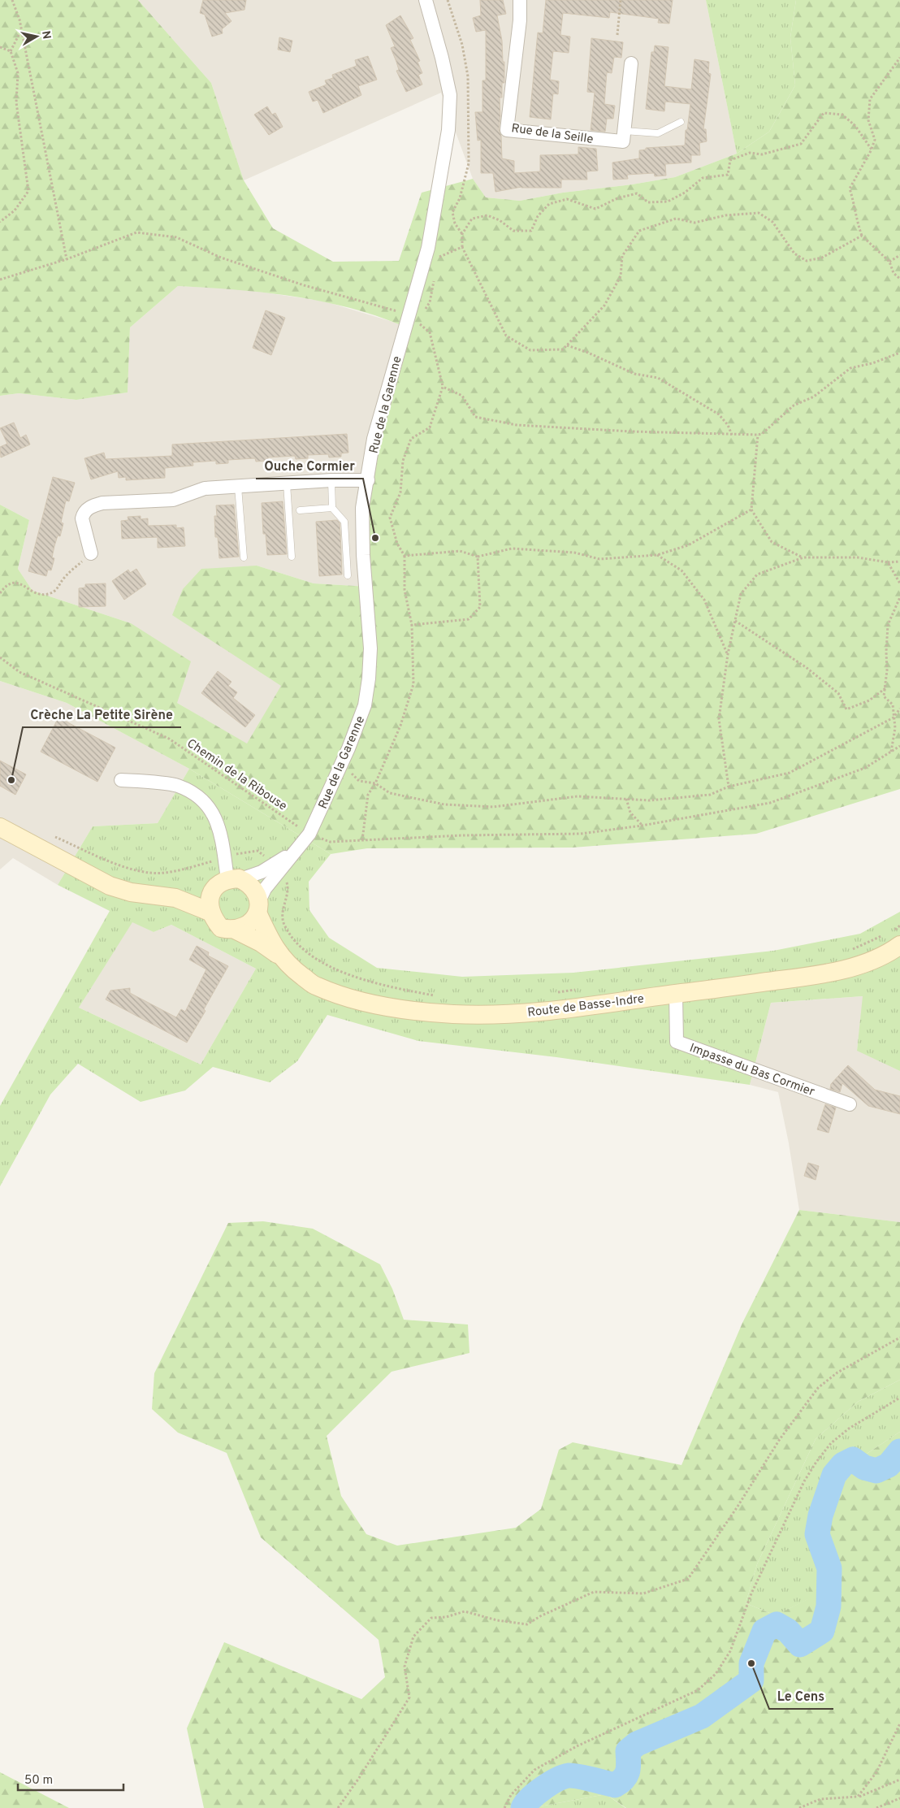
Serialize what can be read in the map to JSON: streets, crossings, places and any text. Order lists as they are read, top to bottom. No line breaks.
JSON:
{"streets":{"main road":["Route de Basse-Indre"],"street":["Rue de la Seille","Rue de la Garenne","Impasse du Bas Cormier"],"path":["Chemin de la Ribouse"]},"crossings":[["Rue de la Garenne","Chemin de la Ribouse"],["Rue de la Garenne","Route de Basse-Indre"],["Route de Basse-Indre","Impasse du Bas Cormier"]],"places":["Ouche Cormier","Crèche La Petite Sirène","Le Cens"],"scale_bar":"50 m","north":"right"}
